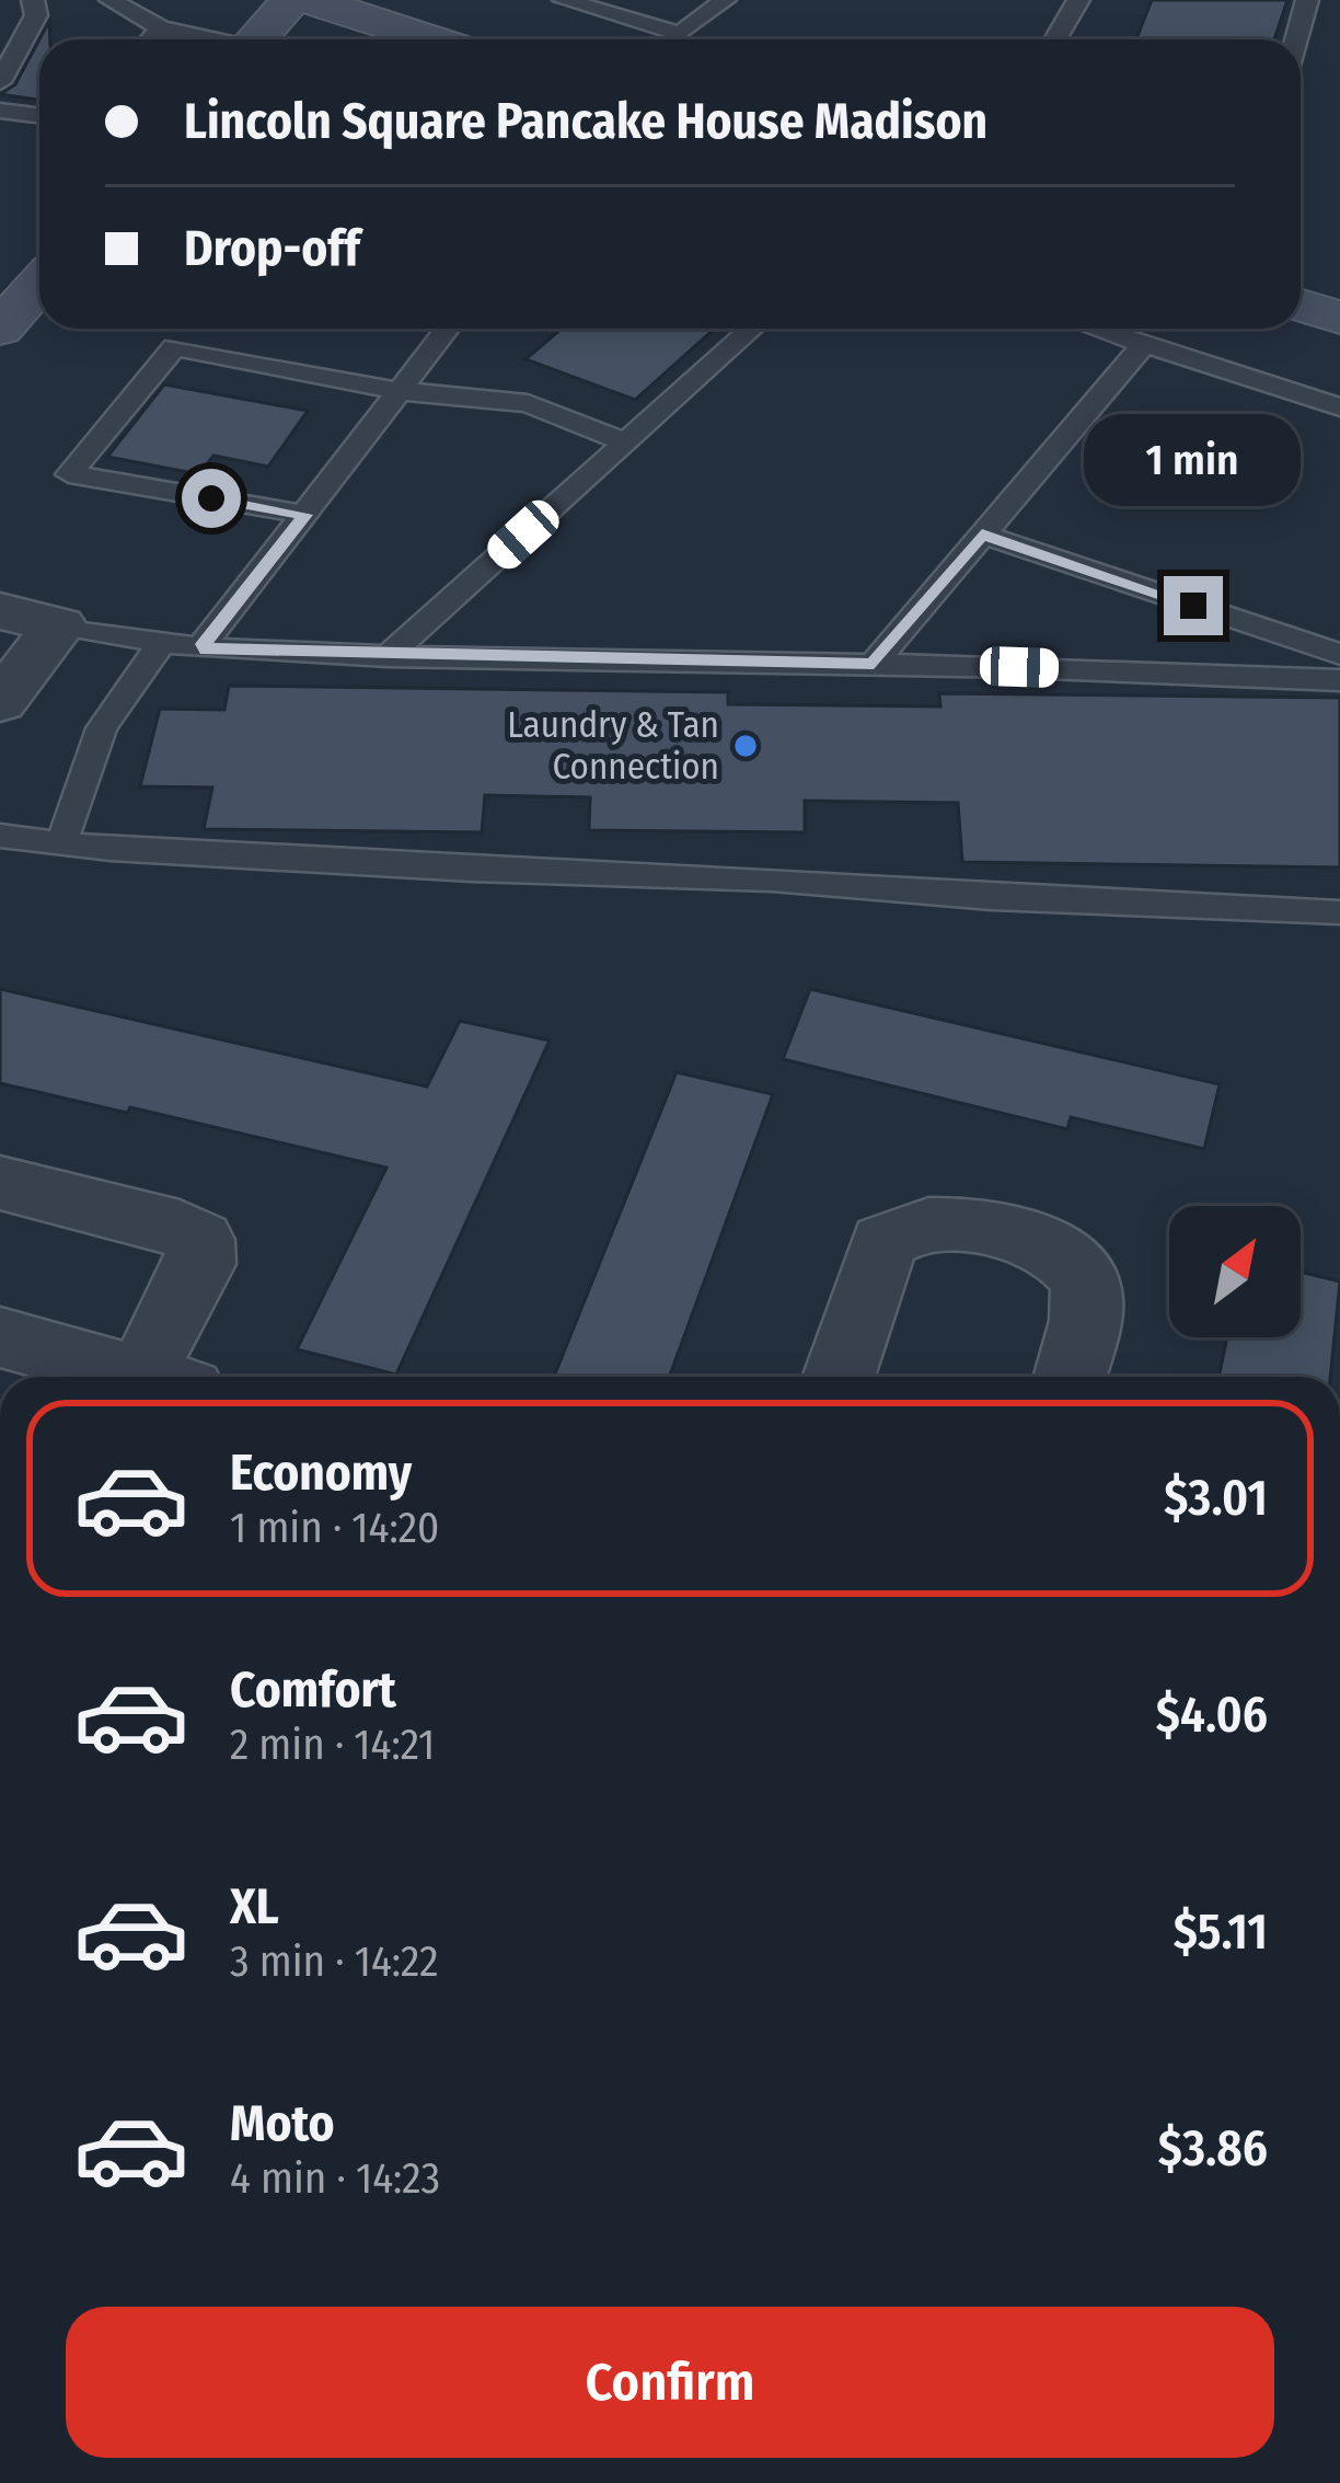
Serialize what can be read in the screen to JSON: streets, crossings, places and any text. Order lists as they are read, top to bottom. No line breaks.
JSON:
{"places":["Laundry & Tan Connection"],"north":"top right","page":{"banner":["Lincoln Square Pancake House Madison","Drop-off"],"bubble":"1 min","list":[{"name":"Economy","note":"1 min · 14:20","value":"$3.01"},{"name":"Comfort","note":"2 min · 14:21","value":"$4.06"},{"name":"XL","note":"3 min · 14:22","value":"$5.11"},{"name":"Moto","note":"4 min · 14:23","value":"$3.86"}],"buttons":"Confirm"}}
